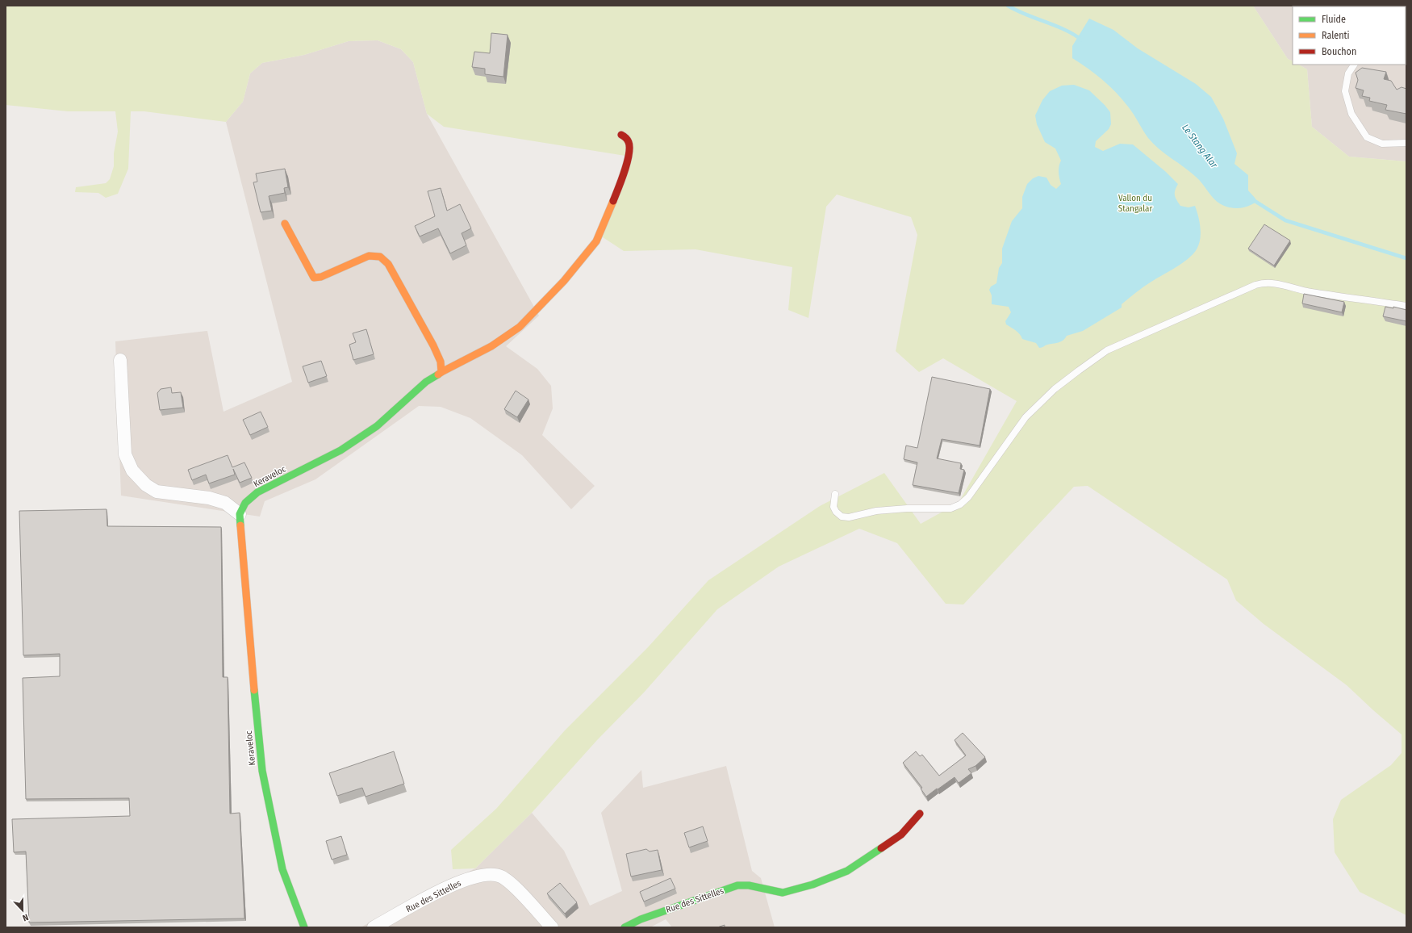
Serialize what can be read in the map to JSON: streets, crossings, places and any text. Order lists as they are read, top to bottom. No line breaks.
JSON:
{"streets":{"street":["Keraveloc","Rue des Sittelles"]},"water":["Le Stang Alar"],"parks":["Vallon du Stangalar"],"legend":["Fluide","Ralenti","Bouchon"],"north":"bottom"}
